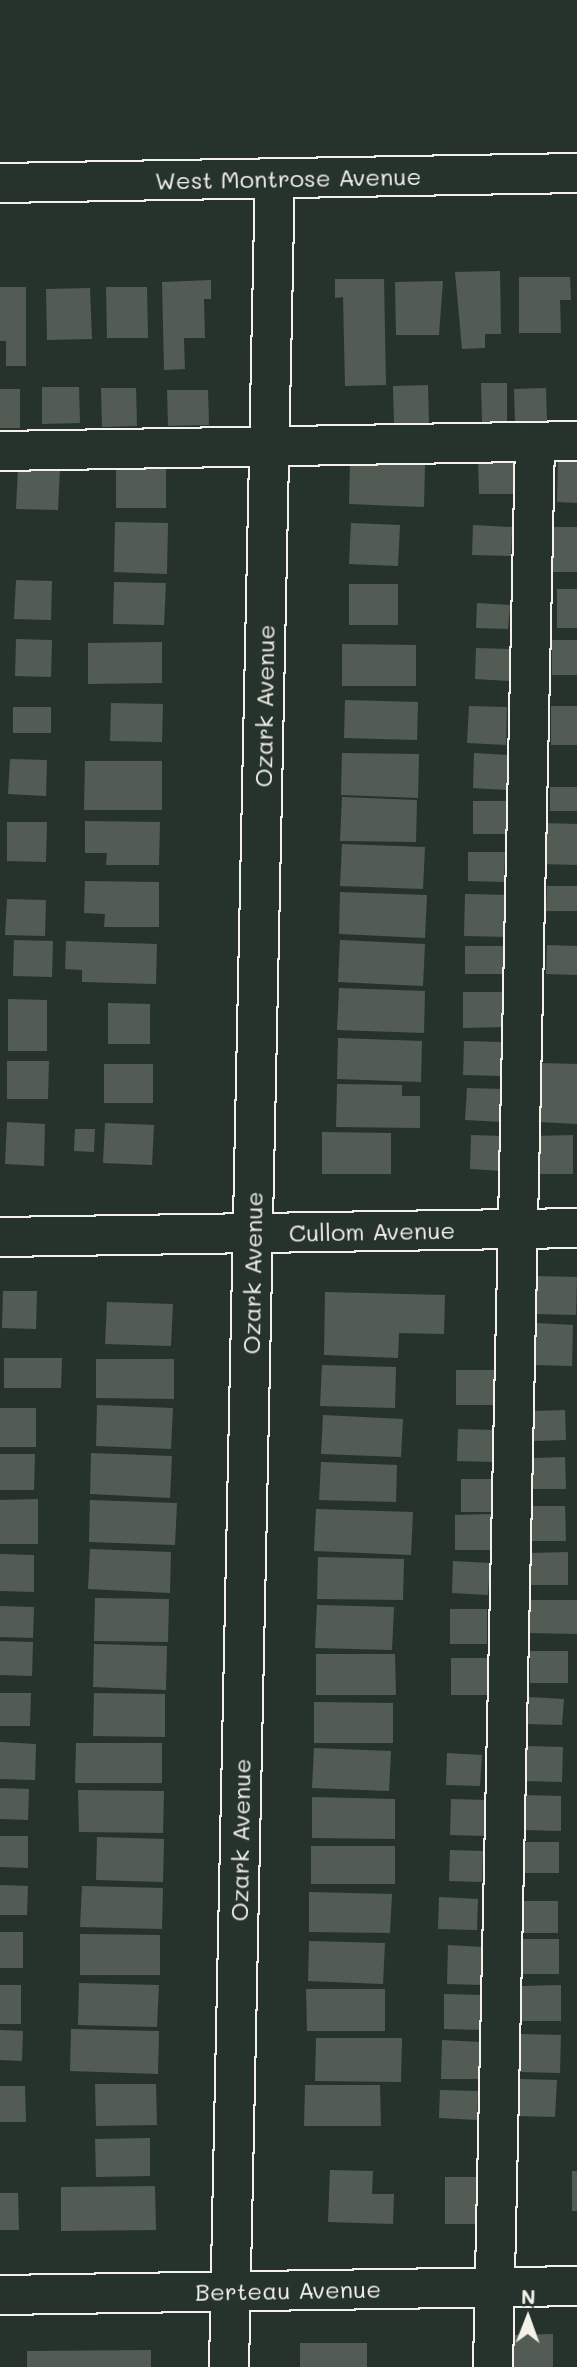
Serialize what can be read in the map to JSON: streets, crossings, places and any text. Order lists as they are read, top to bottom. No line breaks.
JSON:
{"streets":{"street":["West Montrose Avenue","Ozark Avenue","Cullom Avenue","Berteau Avenue"]},"crossings":[["West Montrose Avenue","Ozark Avenue"],["Ozark Avenue","Cullom Avenue"],["Ozark Avenue","Berteau Avenue"]],"north":"top"}
